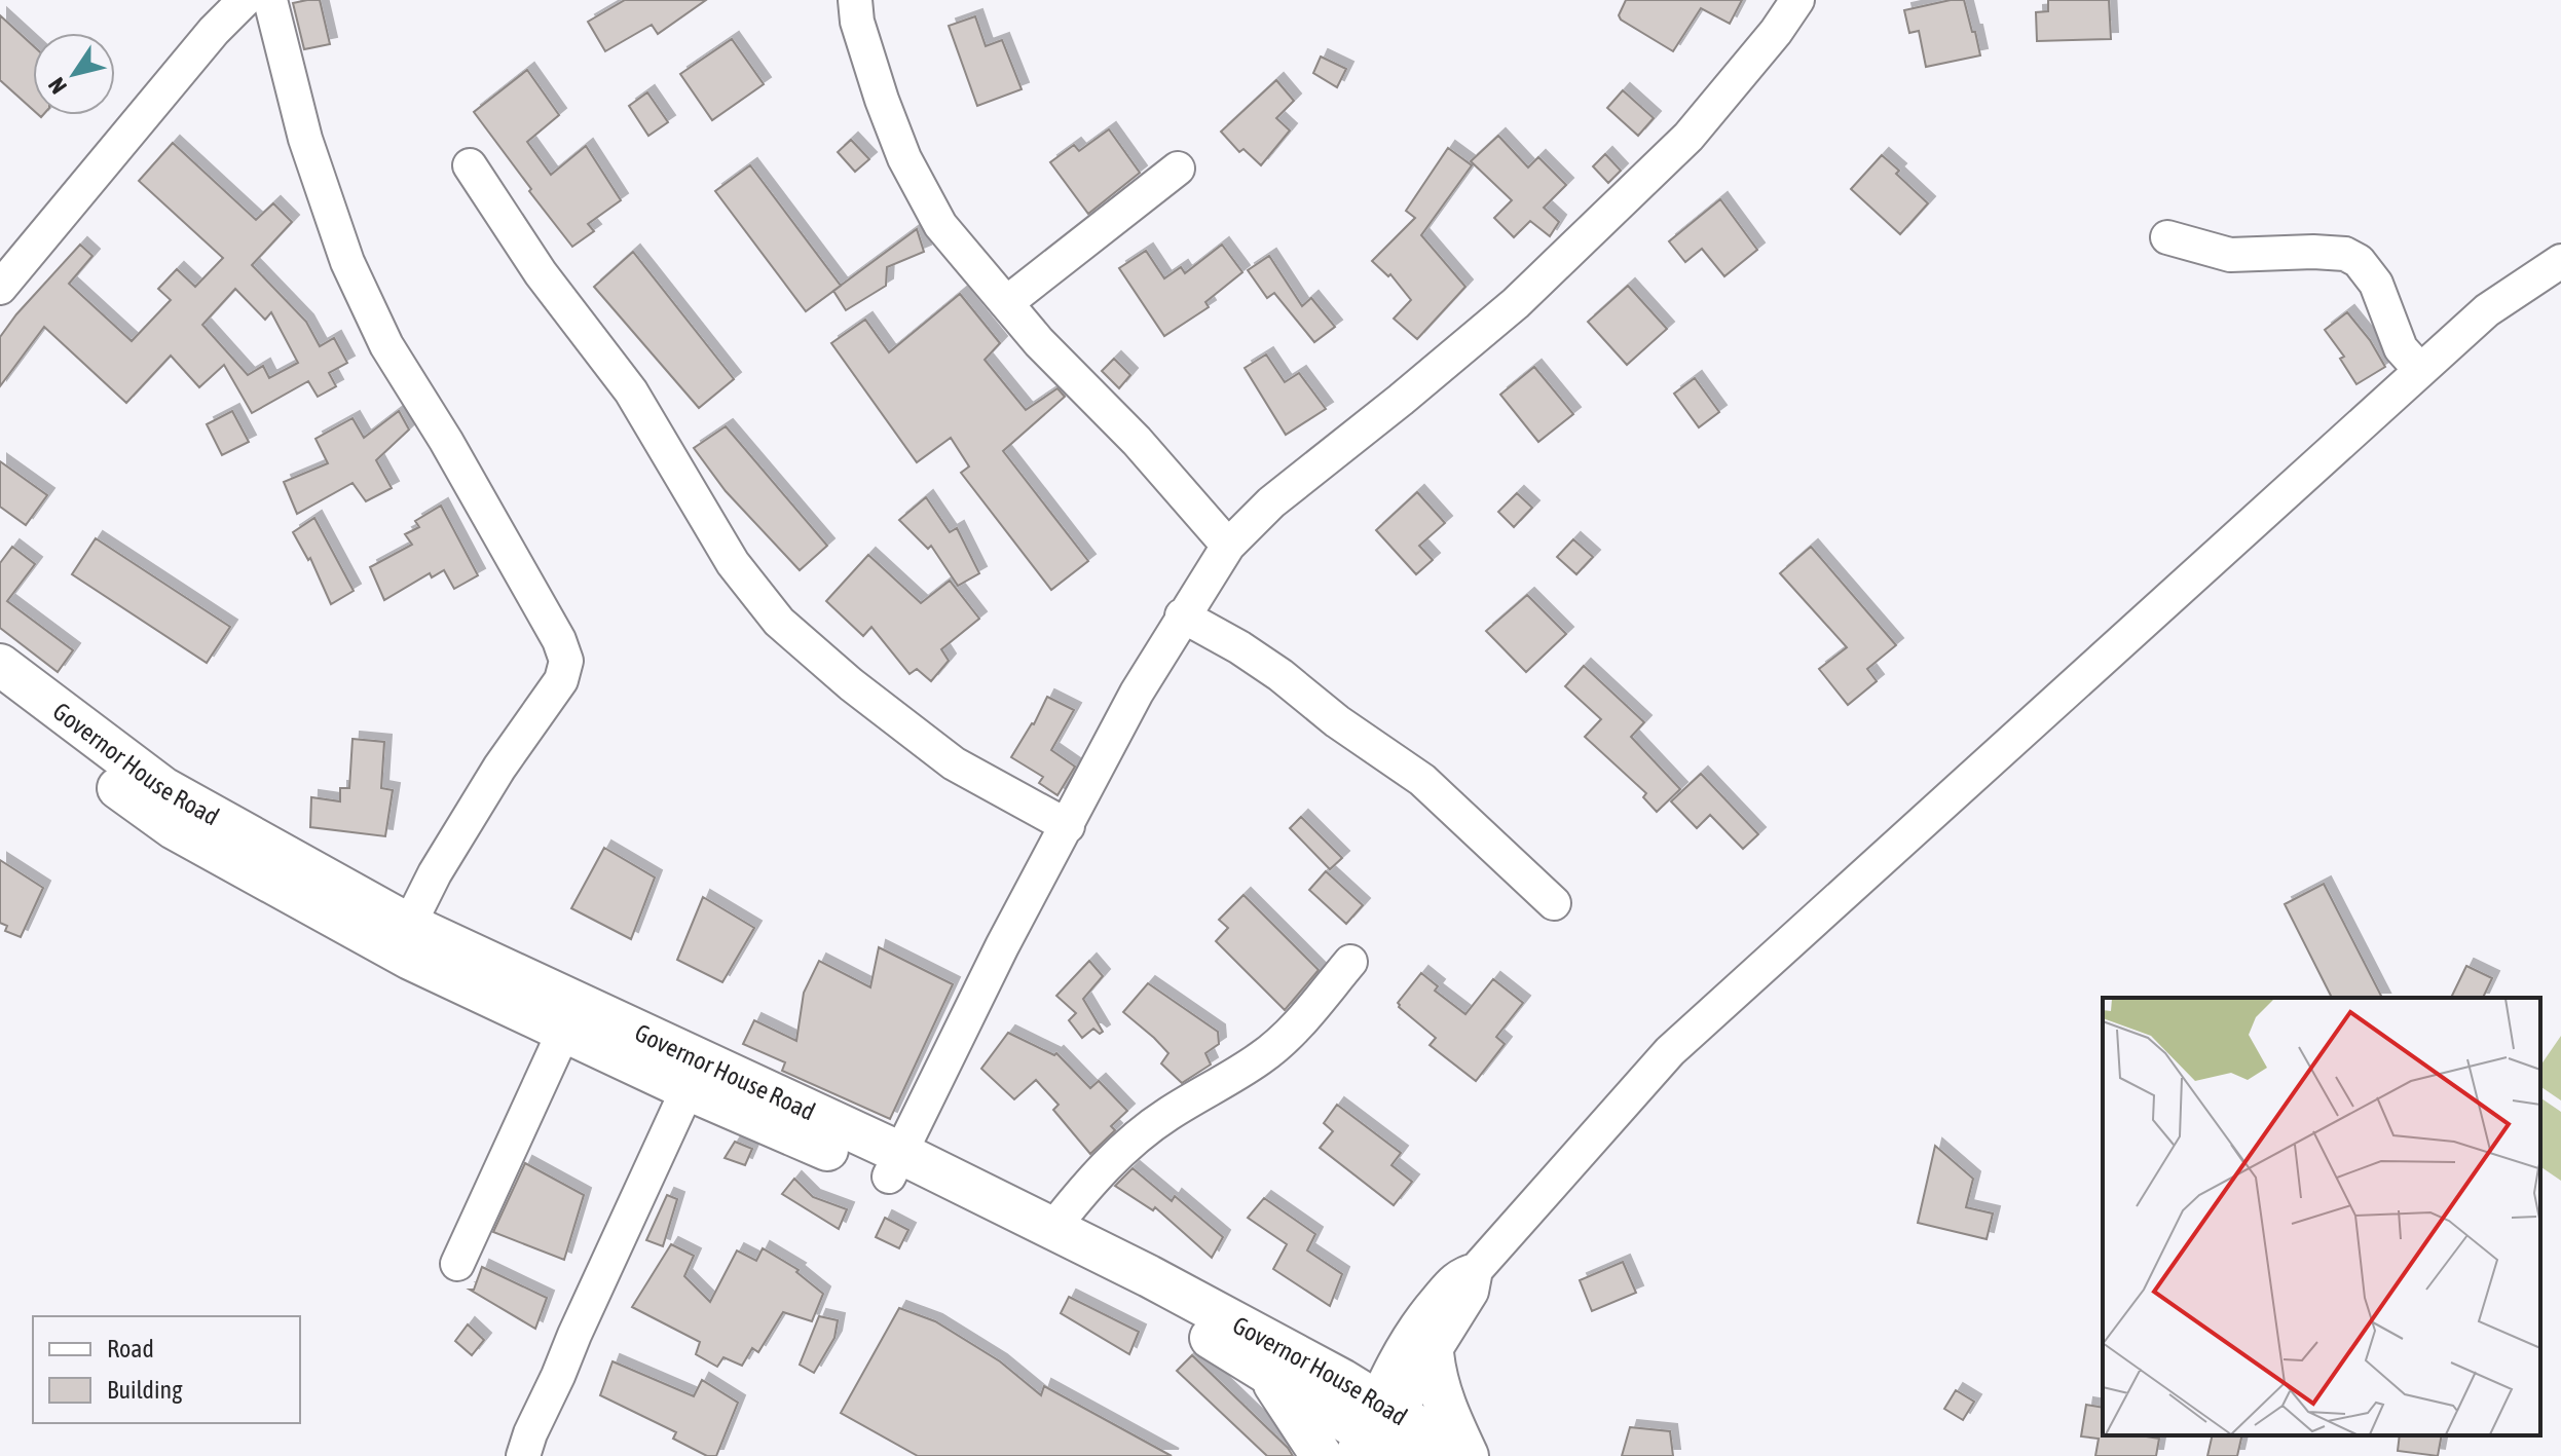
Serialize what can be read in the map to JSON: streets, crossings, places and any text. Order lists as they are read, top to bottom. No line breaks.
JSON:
{"streets":{"main road":["Governor House Road"]},"legend":["Road","Building"],"north":"bottom left"}
